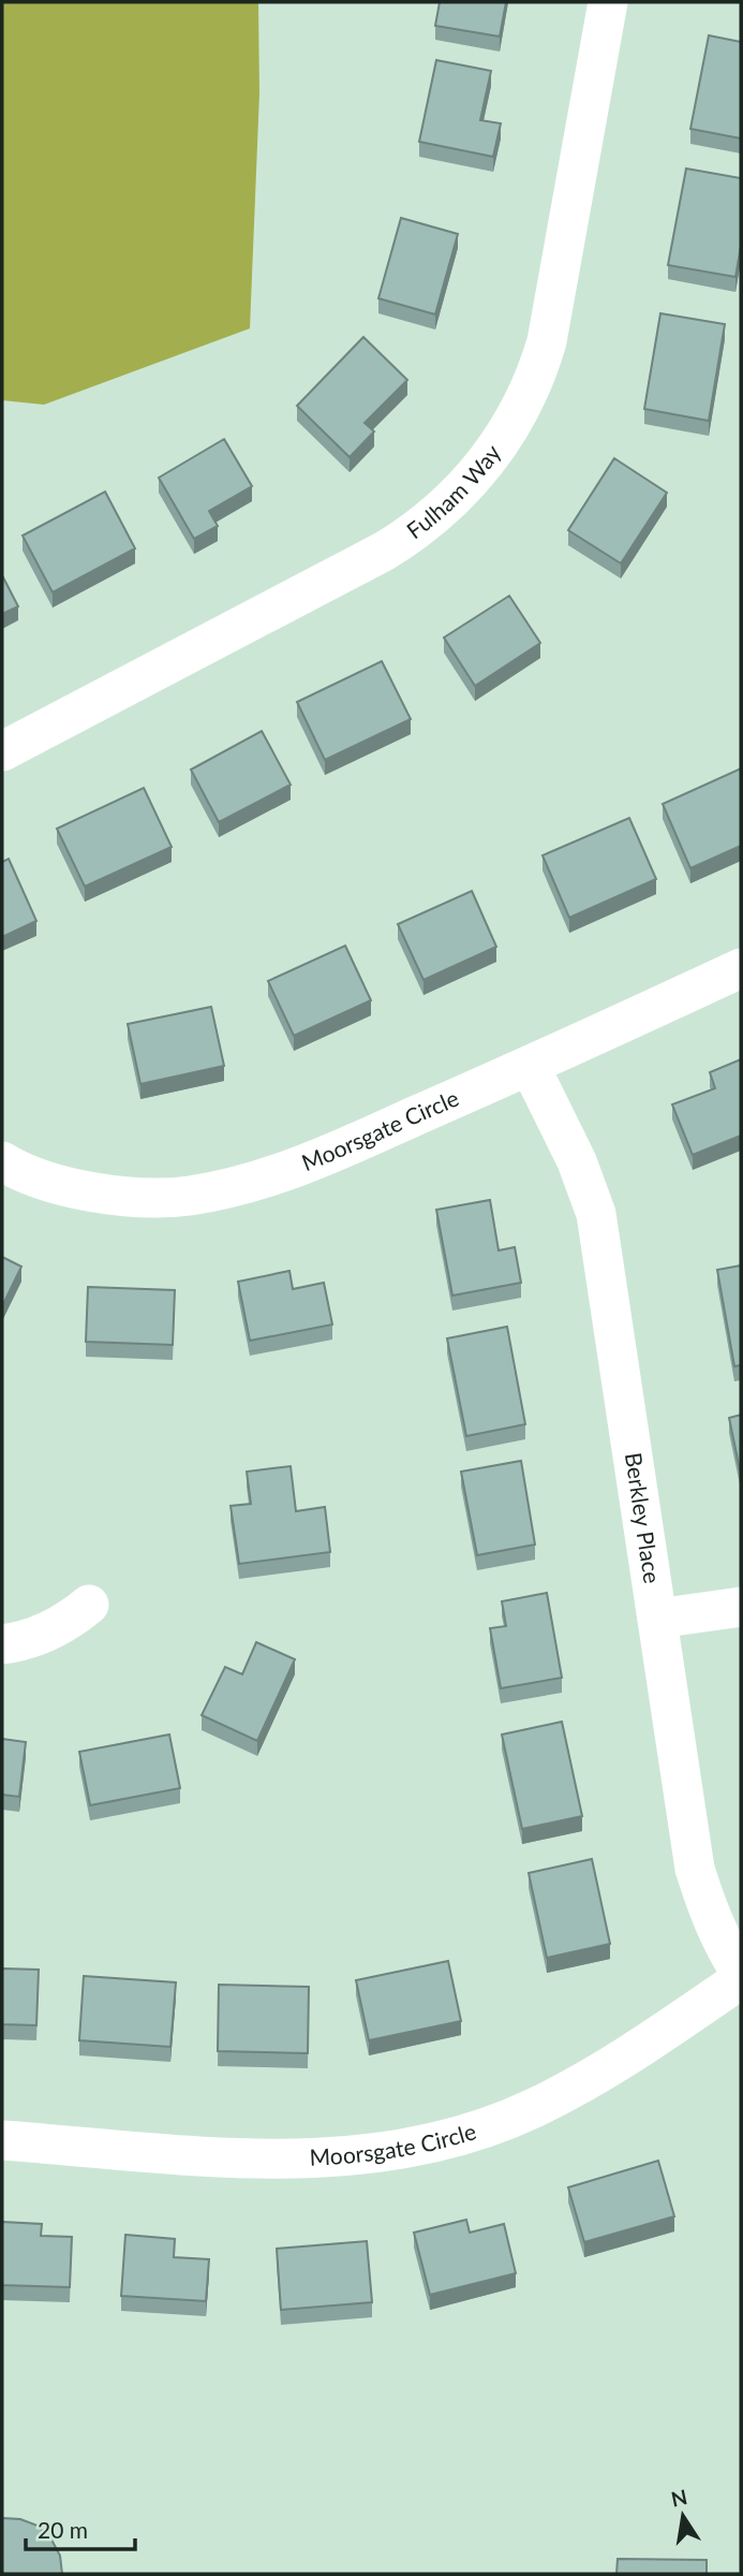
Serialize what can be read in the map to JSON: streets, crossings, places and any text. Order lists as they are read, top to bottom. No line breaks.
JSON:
{"streets":{"street":["Fulham Way","Moorsgate Circle","Berkley Place"]},"crossings":[["Moorsgate Circle","Berkley Place"]],"scale_bar":"20 m","north":"top"}
